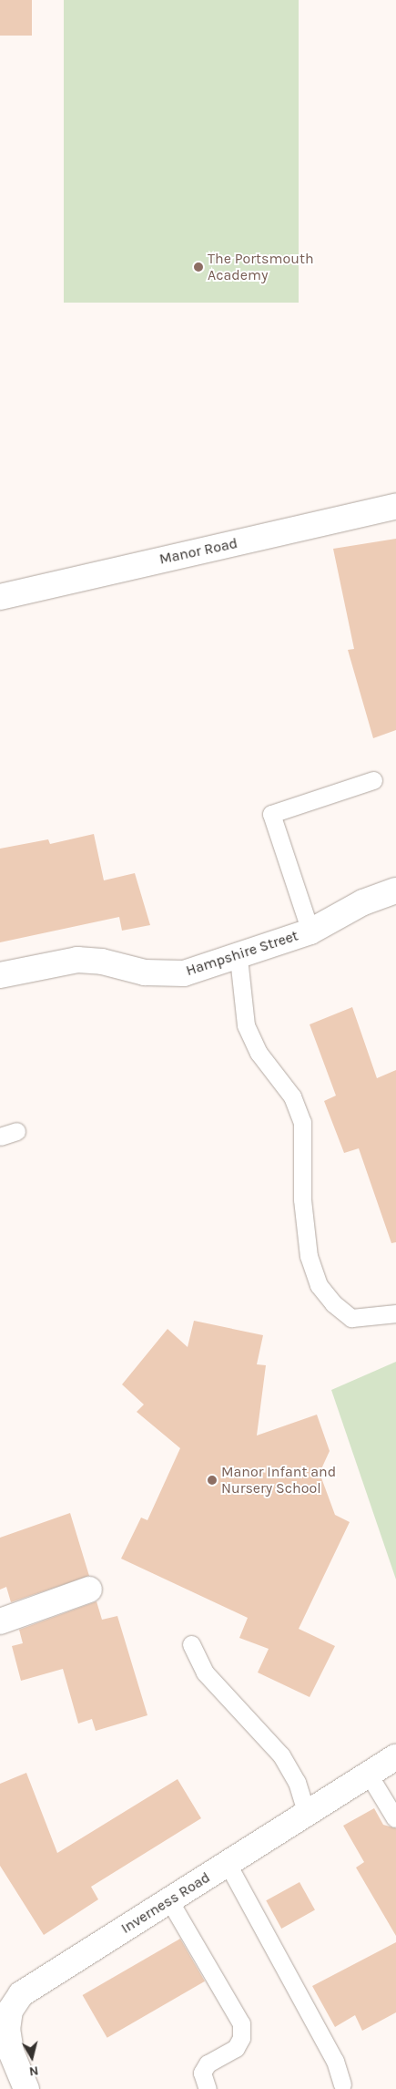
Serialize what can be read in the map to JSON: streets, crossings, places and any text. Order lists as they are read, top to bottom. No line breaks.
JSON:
{"streets":{"street":["Manor Road","Hampshire Street","Inverness Road"]},"places":["The Portsmouth Academy","Manor Infant and Nursery School"],"north":"bottom"}
